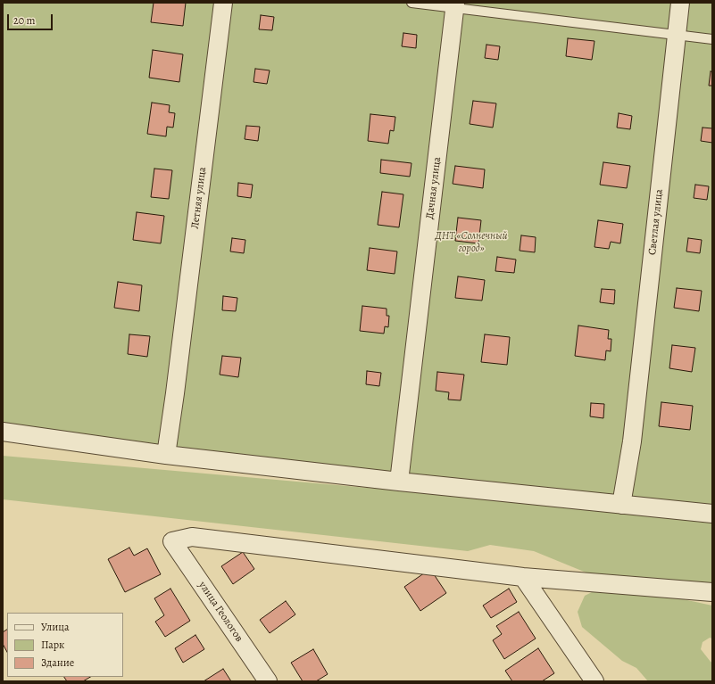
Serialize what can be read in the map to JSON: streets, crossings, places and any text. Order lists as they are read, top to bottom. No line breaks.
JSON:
{"streets":{"street":["Дачная улица","Летняя улица","Светлая улица","улица Геологов"]},"parks":["ДНТ «Солнечный город»"],"legend":["Улица","Парк","Здание"],"scale_bar":"20 m"}
